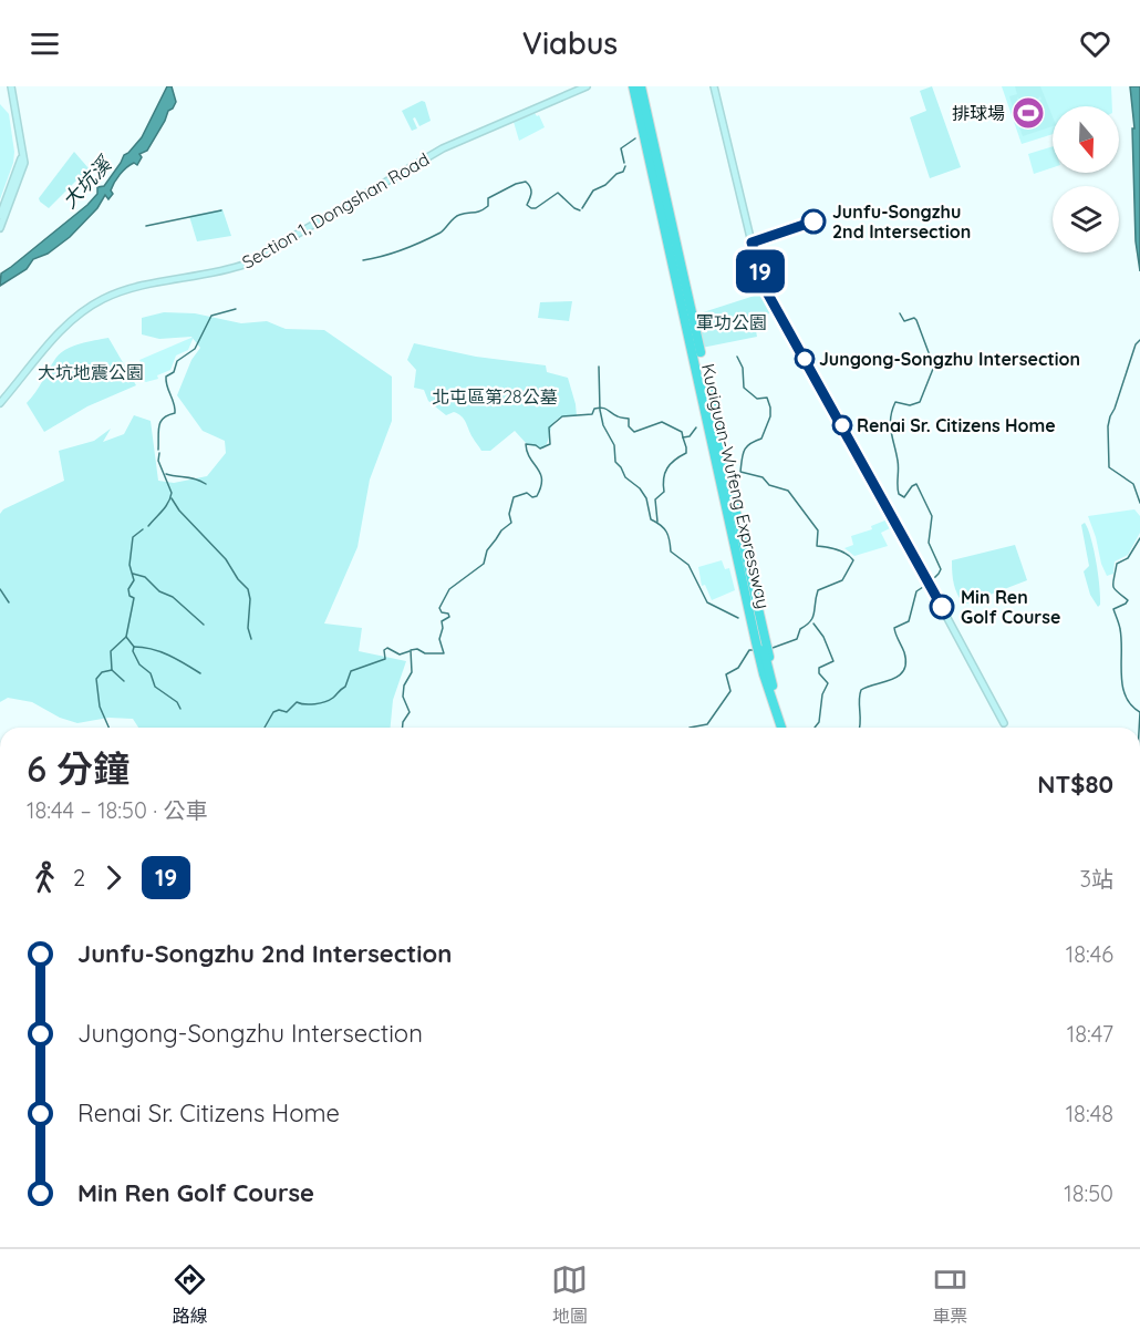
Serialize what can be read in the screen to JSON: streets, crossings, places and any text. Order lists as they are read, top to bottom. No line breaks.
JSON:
{"streets":{"highway":["Kuaiguan-Wufeng Expressway"],"main road":["Section 1, Dongshan Road"]},"water":["大坑溪"],"parks":["軍功公園","大坑地震公園","北屯區第28公墓"],"places":{"sports":["排球場"],"other":["Junfu-Songzhu 2nd Intersection","Jungong-Songzhu Intersection","Renai Sr. Citizens Home","Min Ren Golf Course"]},"lines":["bus line 19"],"north":"bottom","page":{"header":"Viabus","on_map":"19","heading":["6 分鐘","18:44 – 18:50 · 公車","NT$80"],"legs":["2","19","3站"],"list":[{"name":"Junfu-Songzhu 2nd Intersection","value":"18:46"},{"name":"Jungong-Songzhu Intersection","value":"18:47"},{"name":"Renai Sr. Citizens Home","value":"18:48"},{"name":"Min Ren Golf Course","value":"18:50"}],"tabs":["路線","地圖","車票"]}}
